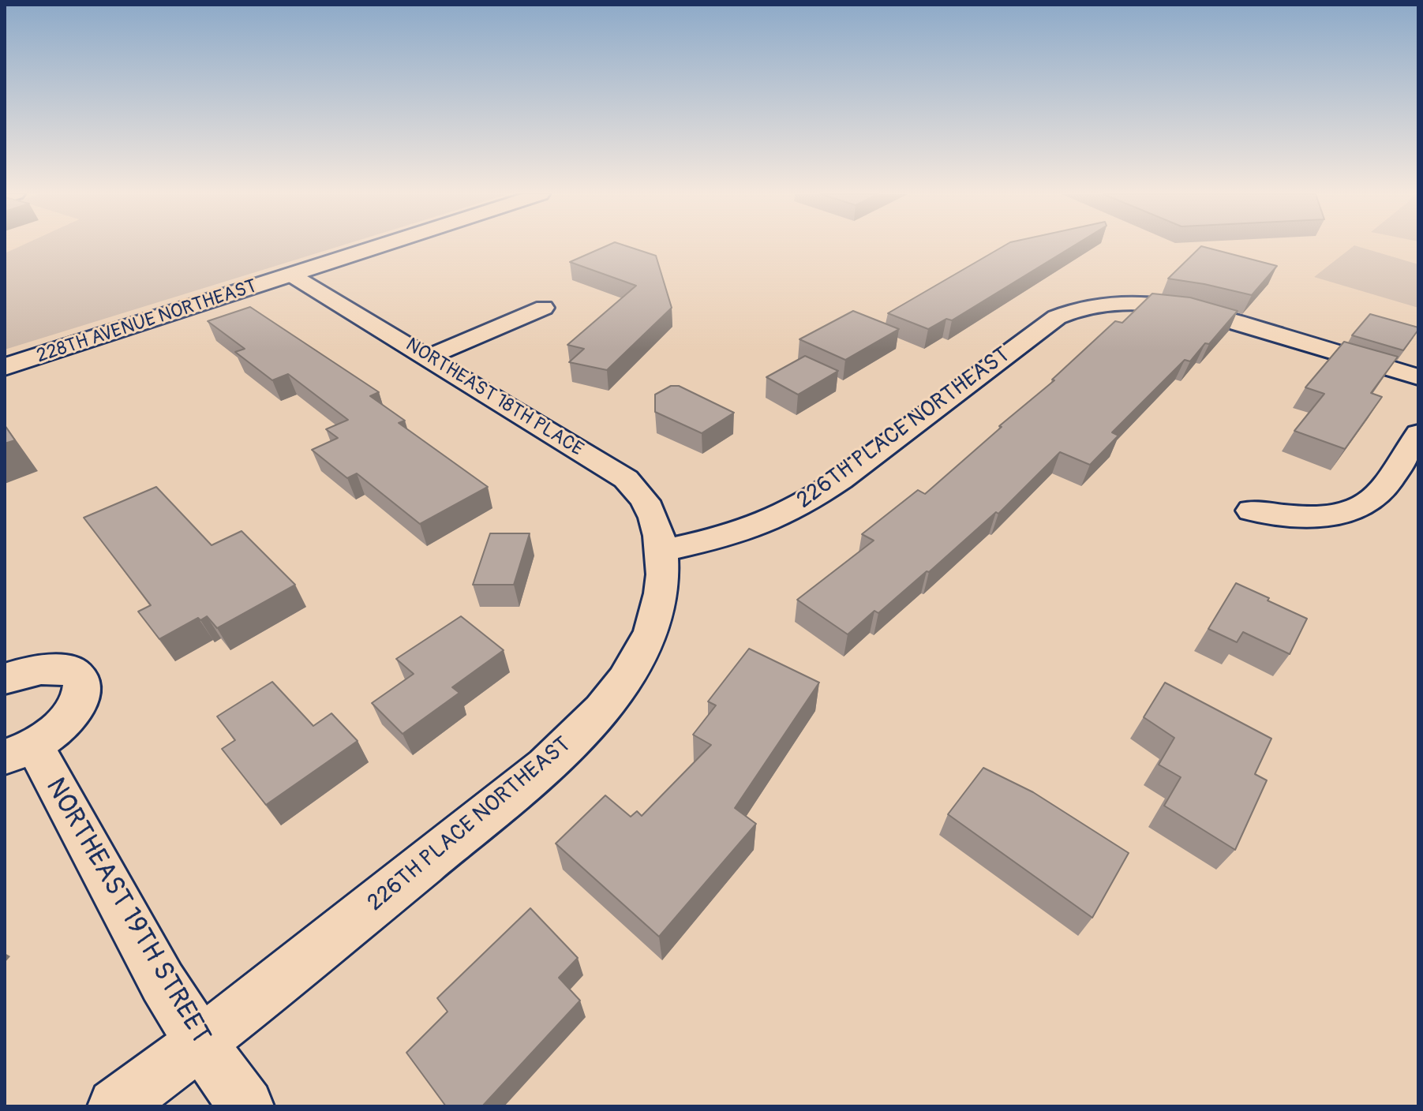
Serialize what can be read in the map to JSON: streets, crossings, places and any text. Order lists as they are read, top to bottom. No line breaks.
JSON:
{"streets":{"main road":["228TH AVENUE NORTHEAST"],"street":["NORTHEAST 18TH PLACE","226TH PLACE NORTHEAST","NORTHEAST 19TH STREET"]},"crossings":[["228TH AVENUE NORTHEAST","NORTHEAST 18TH PLACE"],["NORTHEAST 18TH PLACE","226TH PLACE NORTHEAST"],["226TH PLACE NORTHEAST","NORTHEAST 19TH STREET"]]}
